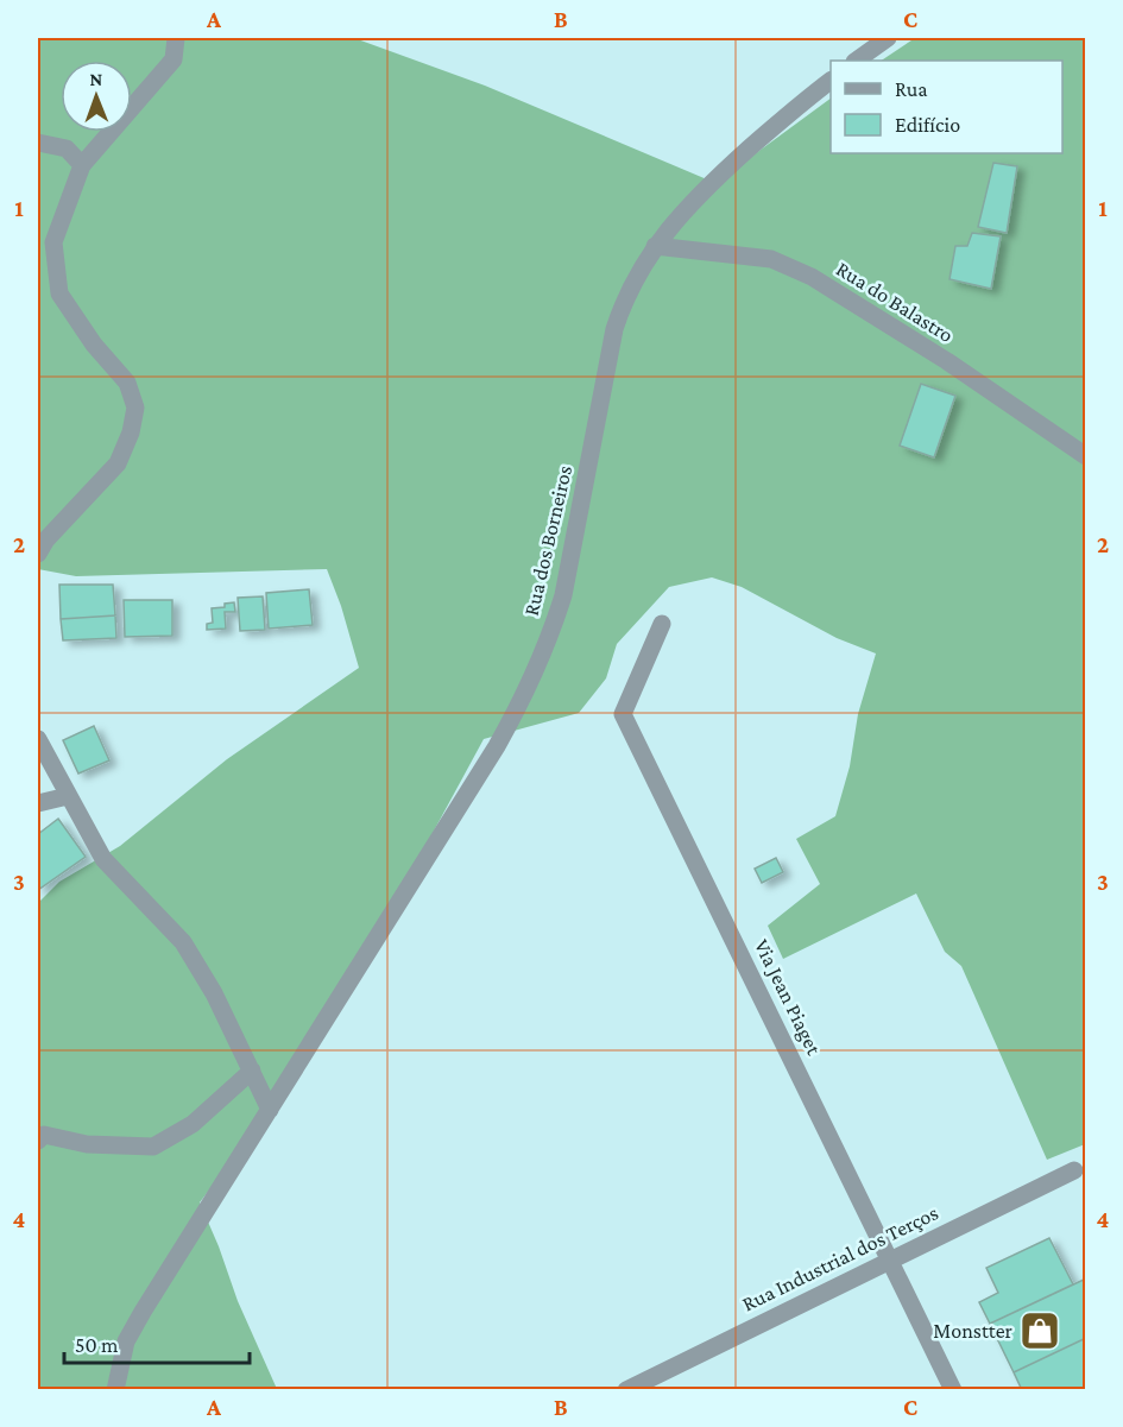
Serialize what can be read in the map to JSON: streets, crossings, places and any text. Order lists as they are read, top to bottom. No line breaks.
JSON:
{"streets":{"street":["Rua do Balastro","Rua dos Borneiros","Via Jean Piaget","Rua Industrial dos Terços"]},"crossings":[["Rua do Balastro","Rua dos Borneiros"],["Via Jean Piaget","Rua Industrial dos Terços"]],"places":{"shop":["Monstter"]},"legend":["Rua","Edifício"],"scale_bar":"50 m","north":"top","grid":{"columns":["A","B","C"],"rows":["1","2","3","4"]}}
